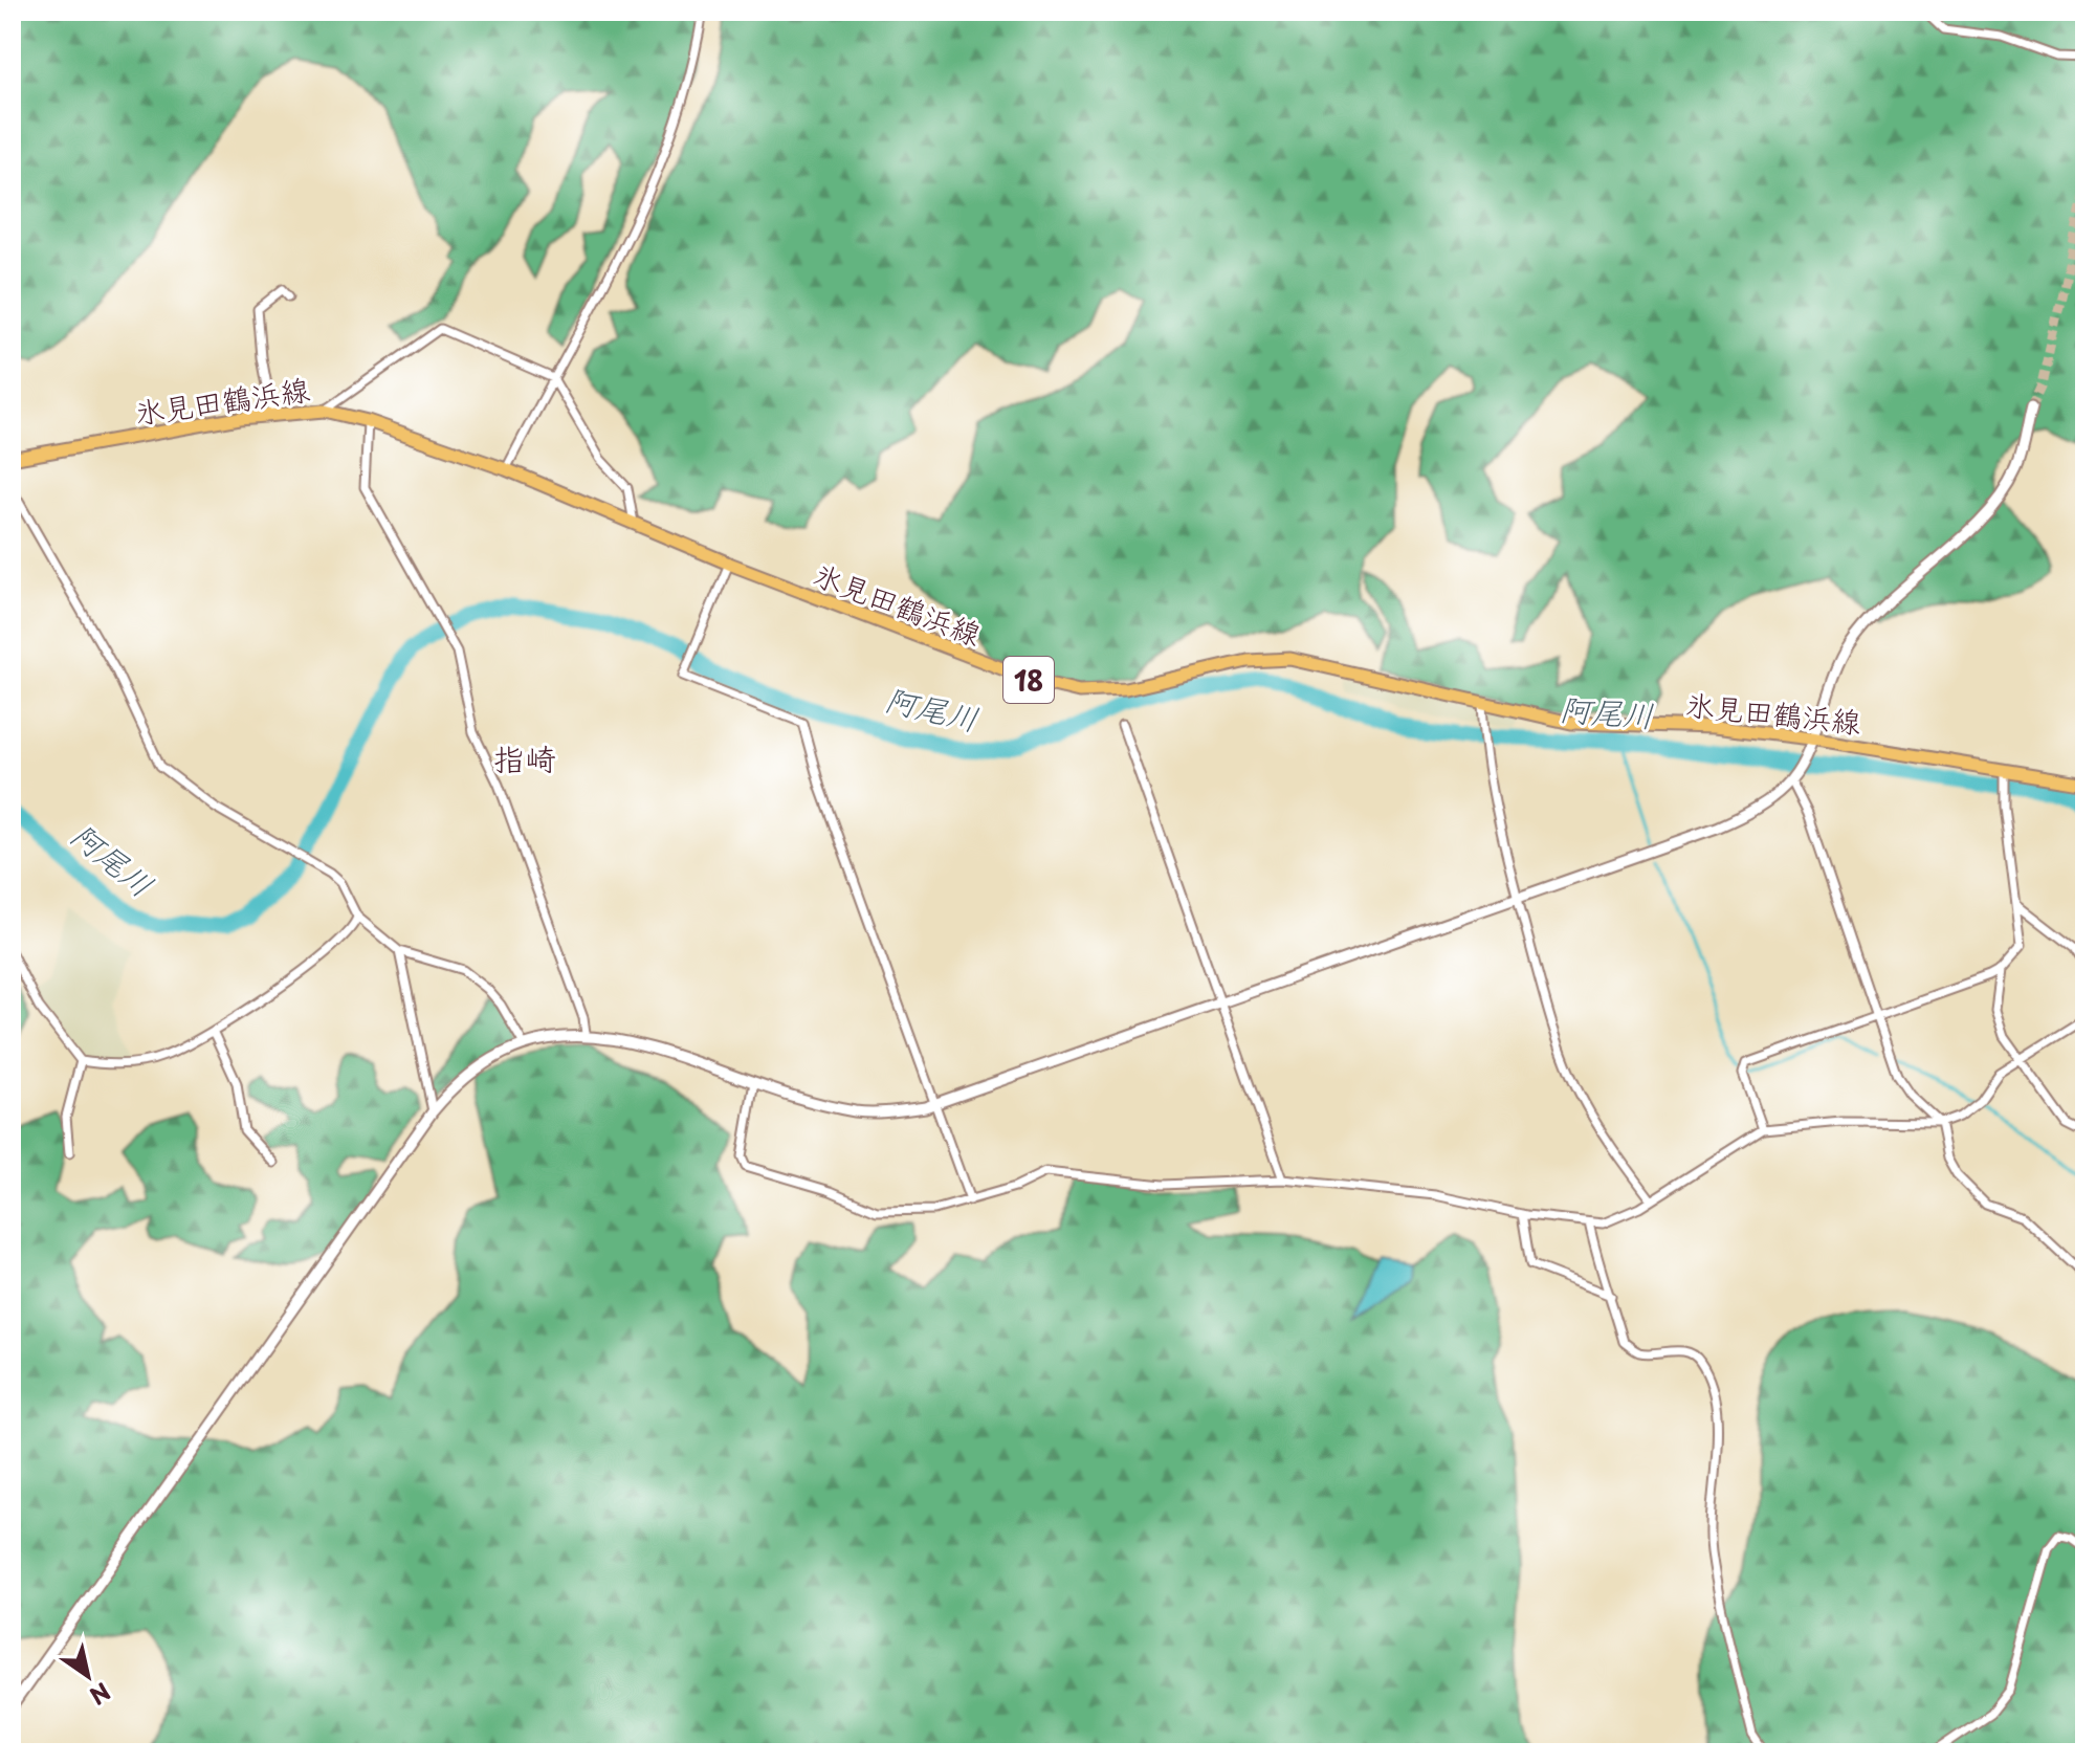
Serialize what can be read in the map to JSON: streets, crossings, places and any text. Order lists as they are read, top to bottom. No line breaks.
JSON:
{"streets":{"main road":["氷見田鶴浜線","18"]},"districts":["指崎"],"water":["阿尾川"],"north":"bottom right"}
